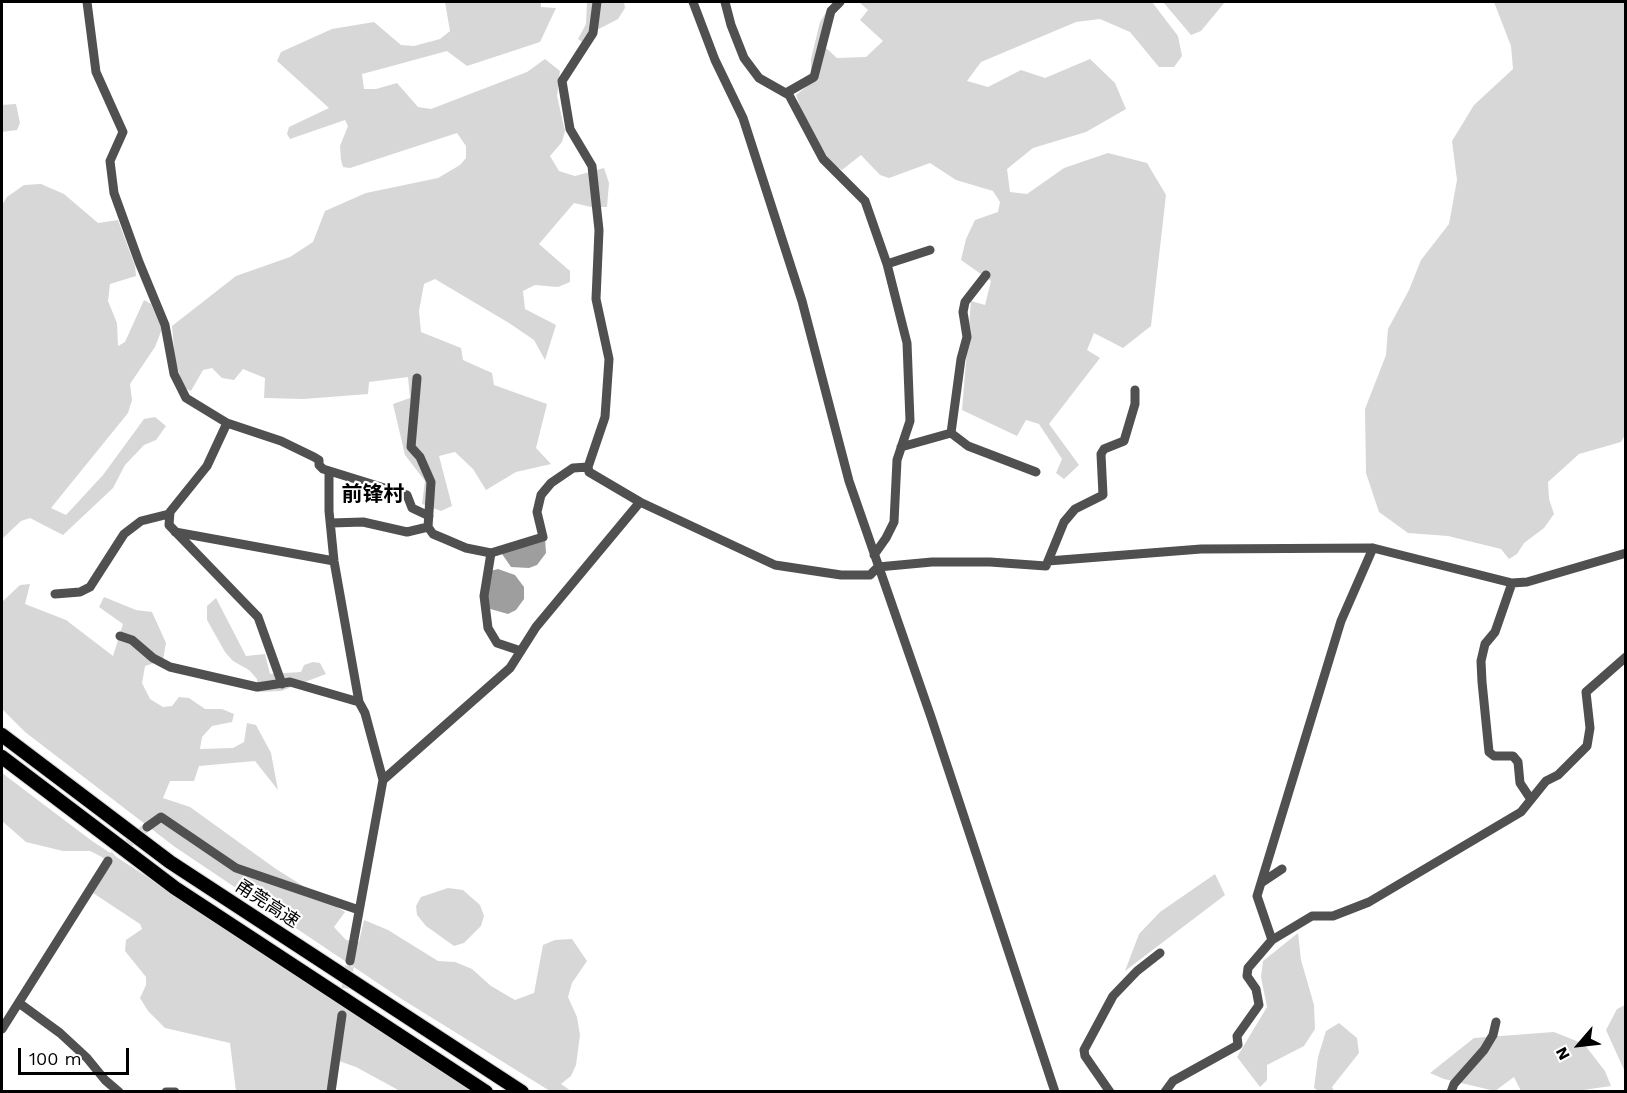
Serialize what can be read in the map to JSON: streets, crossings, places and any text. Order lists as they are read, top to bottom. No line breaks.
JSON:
{"streets":{"highway":["甬莞高速"]},"districts":["前锋村"],"scale_bar":"100 m","north":"bottom left"}
